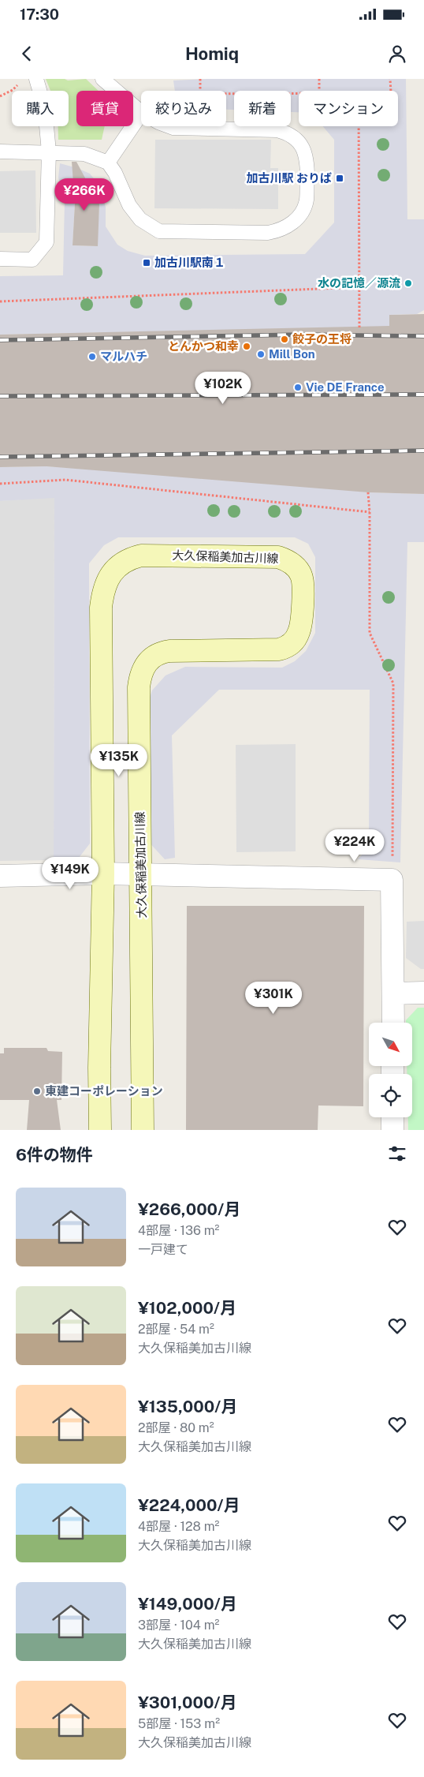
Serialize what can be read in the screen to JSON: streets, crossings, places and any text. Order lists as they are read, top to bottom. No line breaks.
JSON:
{"streets":{"main road":["大久保稲美加古川線"]},"places":{"transit":["加古川駅 おりば","加古川駅南１"],"other":["水の記憶／源流","餃子の王将","とんかつ和幸","Mill Bon","マルハチ","Vie DE France","東建コーポレーション"]},"north":"bottom right","page":{"status":"17:30","header":"Homiq","chip":["購入","賃貸","絞り込み","新着","マンション"],"price":["¥266K","¥102K","¥135K","¥224K","¥149K","¥301K"],"heading":"6件の物件","list":[{"name":"¥266,000/月","note":"4部屋 · 136 m² · 一戸建て"},{"name":"¥102,000/月","note":"2部屋 · 54 m² · 大久保稲美加古川線"},{"name":"¥135,000/月","note":"2部屋 · 80 m² · 大久保稲美加古川線"},{"name":"¥224,000/月","note":"4部屋 · 128 m² · 大久保稲美加古川線"},{"name":"¥149,000/月","note":"3部屋 · 104 m² · 大久保稲美加古川線"},{"name":"¥301,000/月","note":"5部屋 · 153 m² · 大久保稲美加古川線"}]}}
